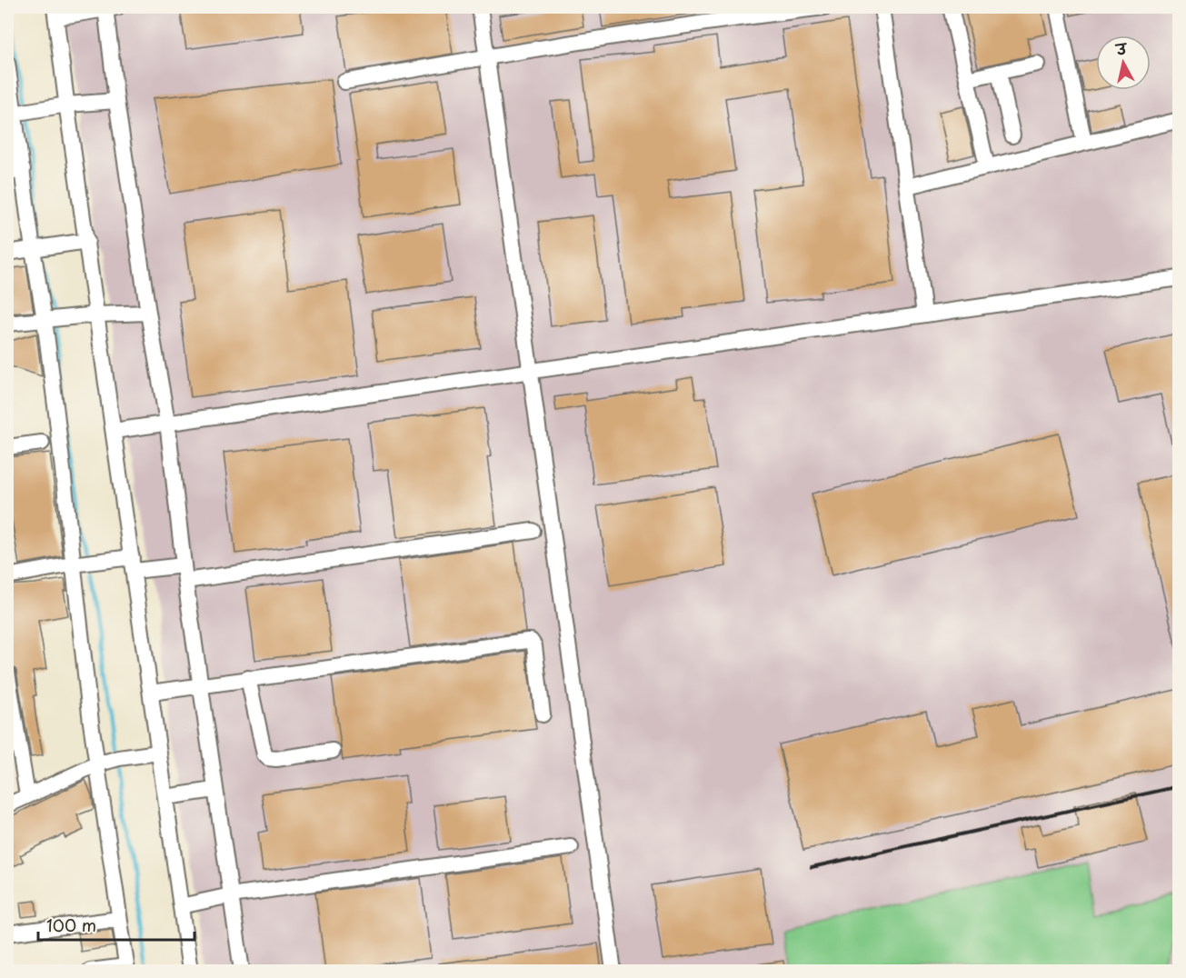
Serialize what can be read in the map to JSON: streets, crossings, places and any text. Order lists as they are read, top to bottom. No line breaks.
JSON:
{"scale_bar":"100 m","north":"top"}
